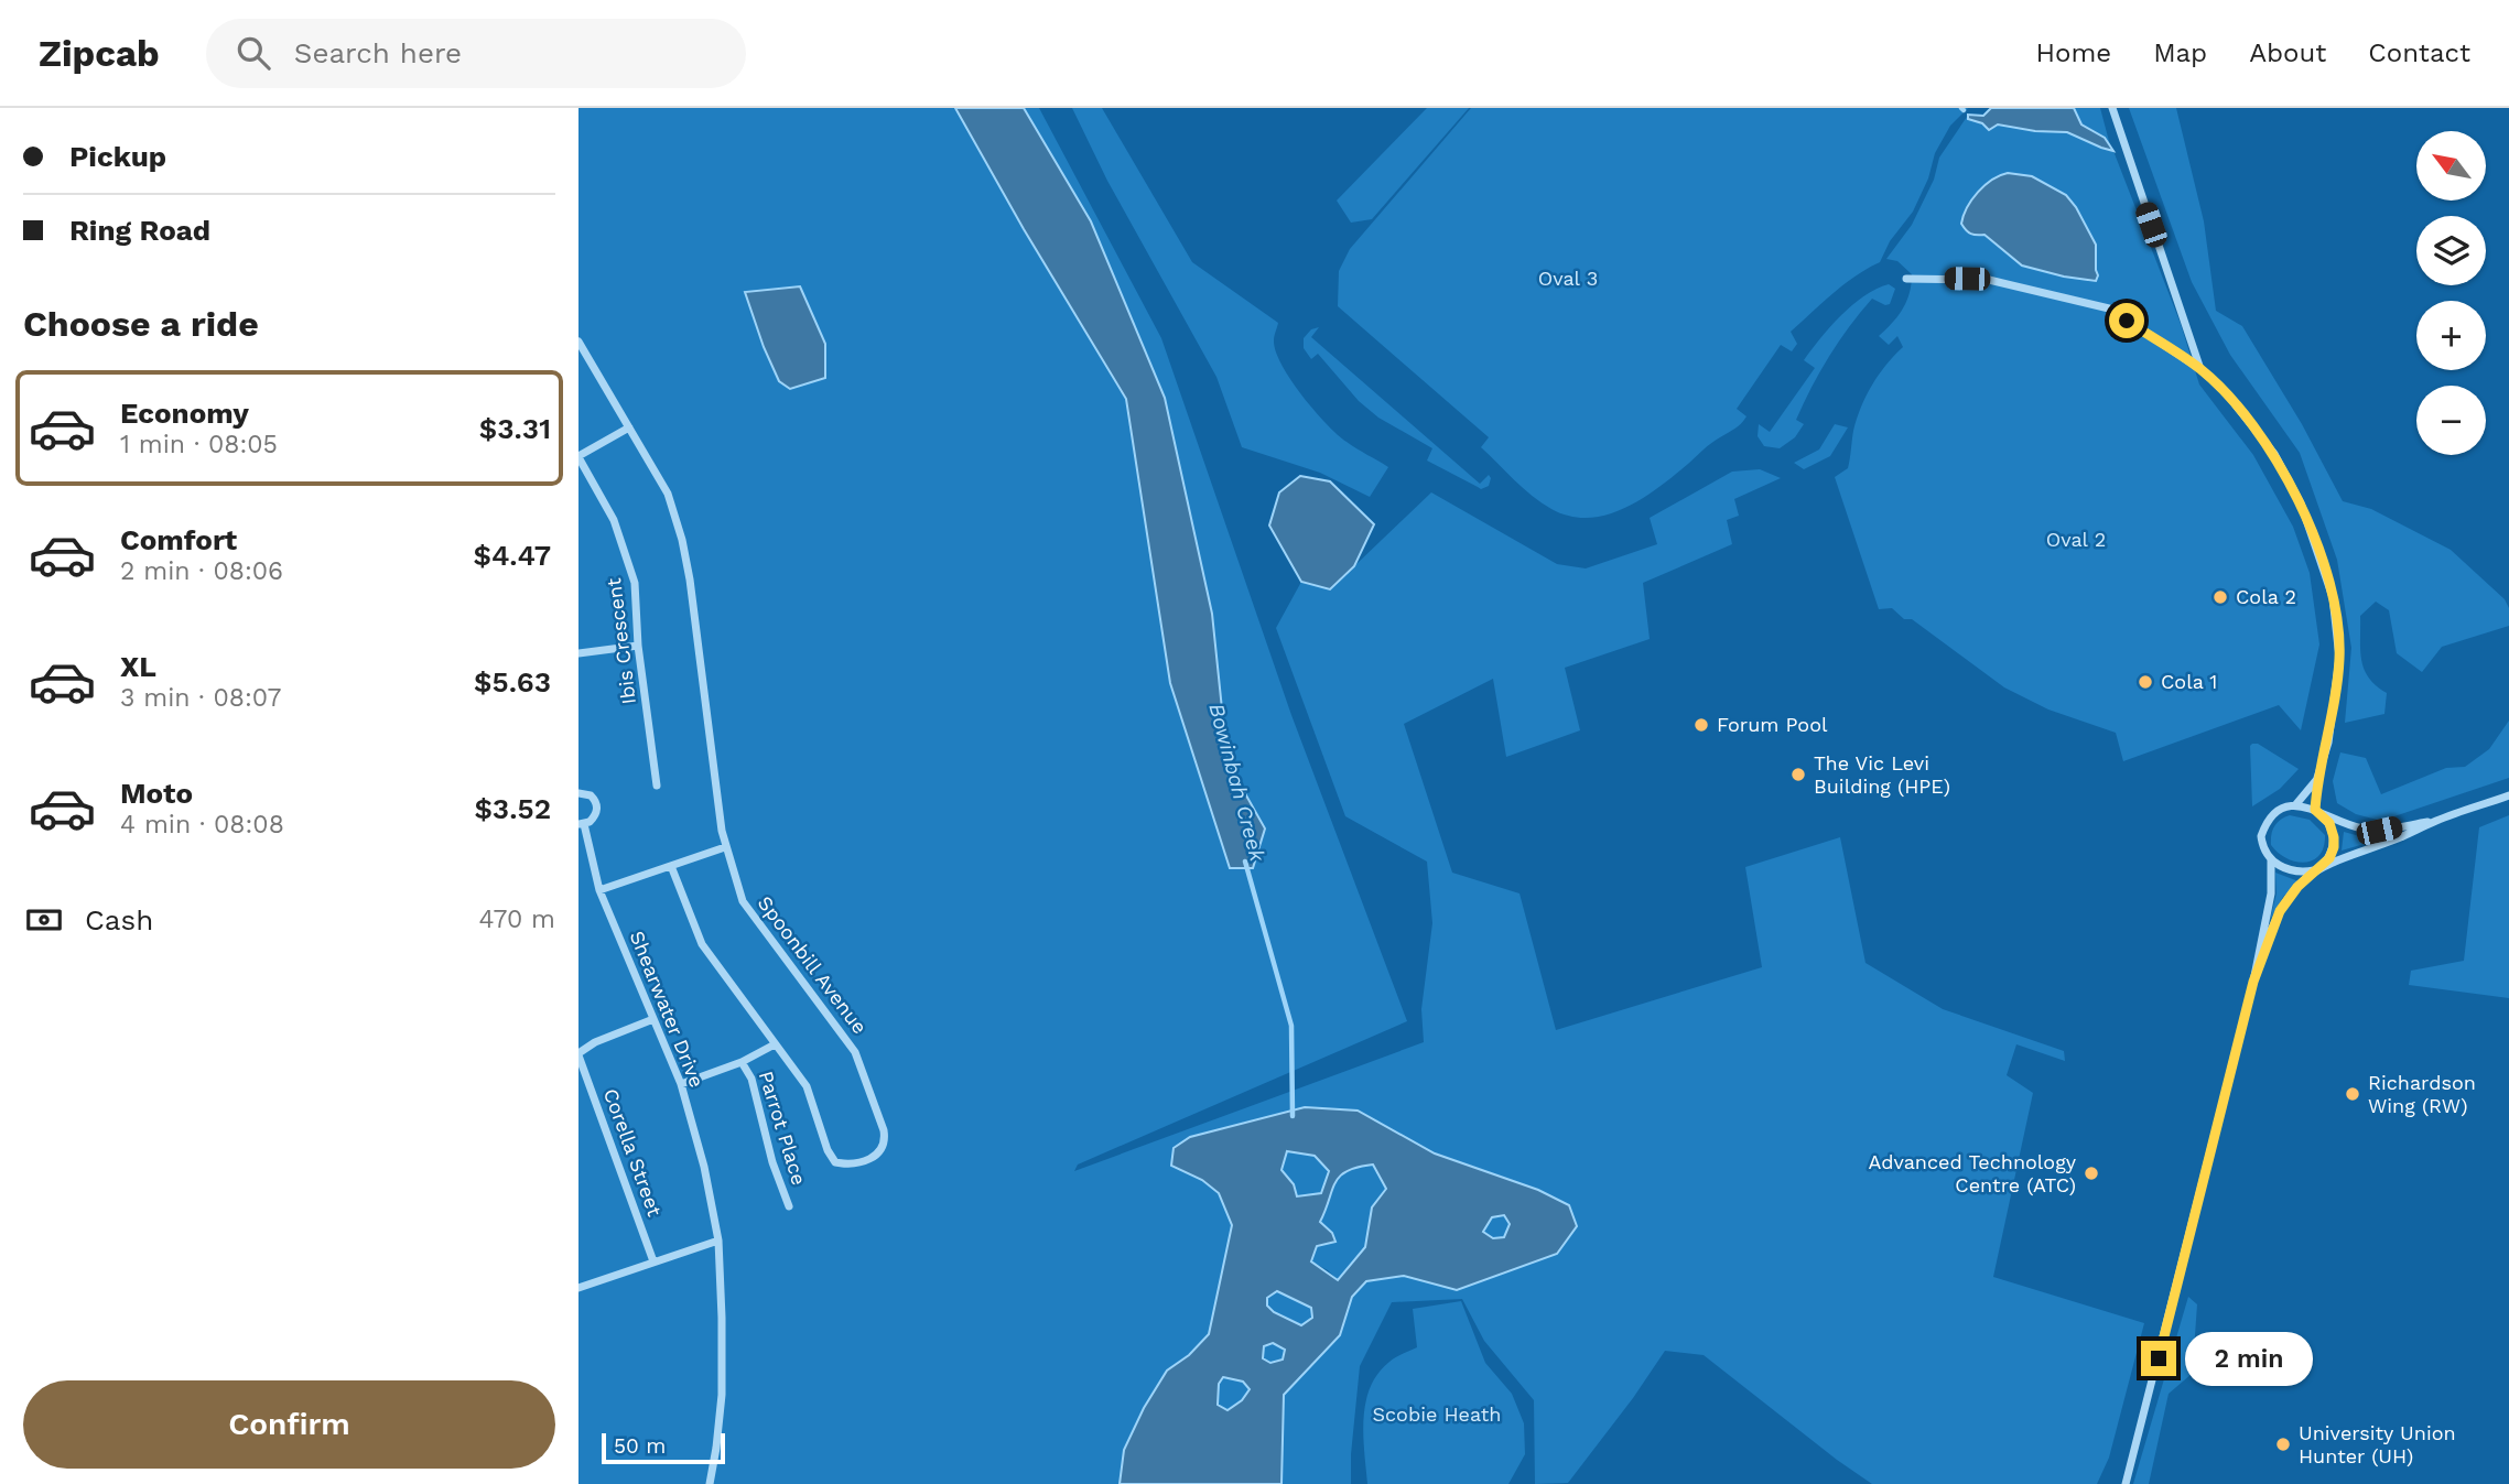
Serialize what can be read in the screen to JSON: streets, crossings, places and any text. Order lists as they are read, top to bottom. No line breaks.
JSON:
{"streets":{"street":["Ibis Crescent","Spoonbill Avenue","Shearwater Drive","Parrot Place","Corella Street"]},"water":["Bowinbah Creek"],"parks":["Oval 3","Oval 2","Scobie Heath"],"places":["Cola 2","Cola 1","Forum Pool","The Vic Levi Building (HPE)","Richardson Wing (RW)","Advanced Technology Centre (ATC)","University Union Hunter (UH)"],"scale_bar":"50 m","north":"top left","page":{"header":"Zipcab","search":"Search here","nav":["Home","Map","About","Contact"],"banner":["Pickup","Ring Road"],"map_buttons":["+","−"],"heading":"Choose a ride","list":[{"name":"Economy","note":"1 min · 08:05","value":"$3.31"},{"name":"Comfort","note":"2 min · 08:06","value":"$4.47"},{"name":"XL","note":"3 min · 08:07","value":"$5.63"},{"name":"Moto","note":"4 min · 08:08","value":"$3.52"}],"pay":["Cash","470 m"],"bubble":"2 min","buttons":"Confirm","scale":"50 m"}}
